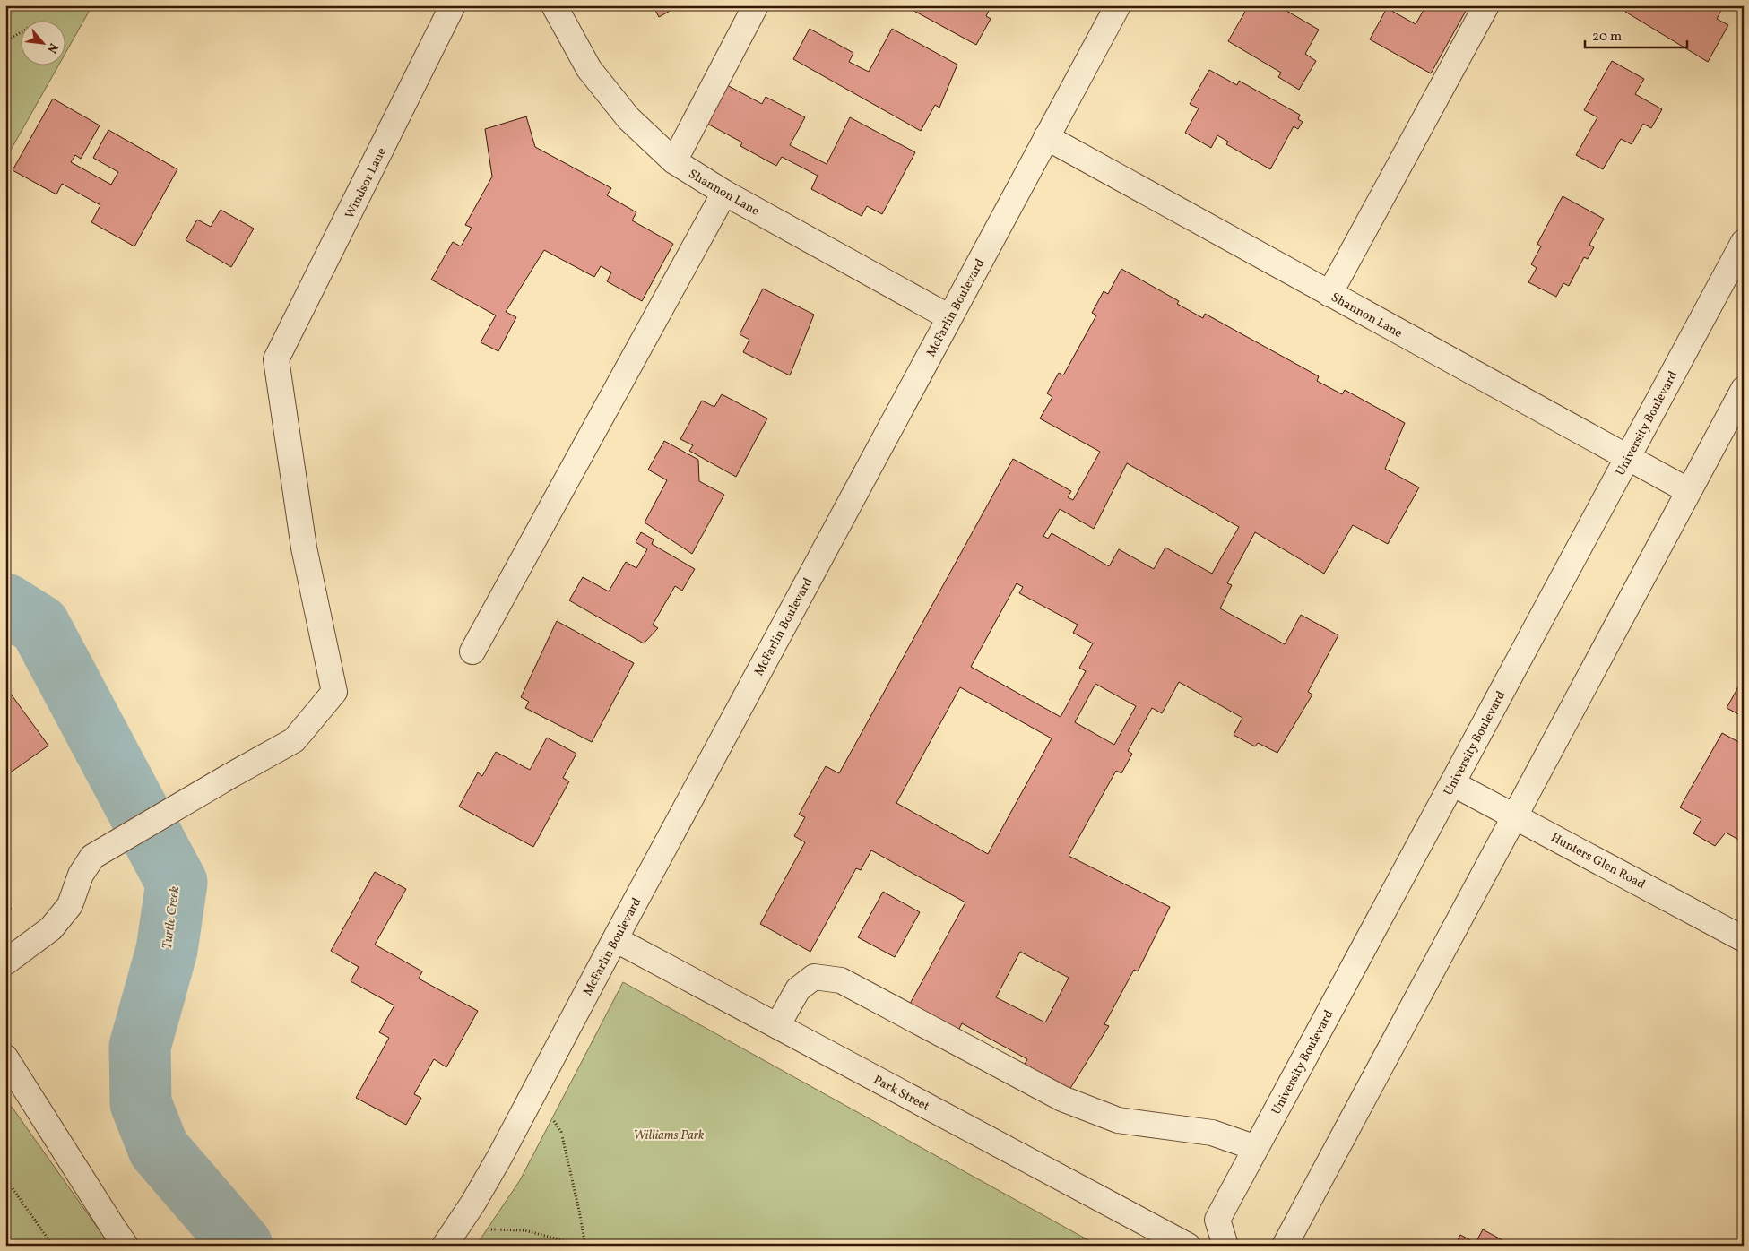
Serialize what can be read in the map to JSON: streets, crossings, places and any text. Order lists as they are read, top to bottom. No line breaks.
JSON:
{"streets":{"street":["Windsor Lane","Shannon Lane","McFarlin Boulevard","University Boulevard","Hunters Glen Road","Park Street"]},"crossings":[["Shannon Lane","McFarlin Boulevard"],["Shannon Lane","University Boulevard"],["McFarlin Boulevard","Park Street"],["University Boulevard","Hunters Glen Road"]],"water":["Turtle Creek"],"parks":["Williams Park"],"scale_bar":"20 m","north":"bottom right"}
